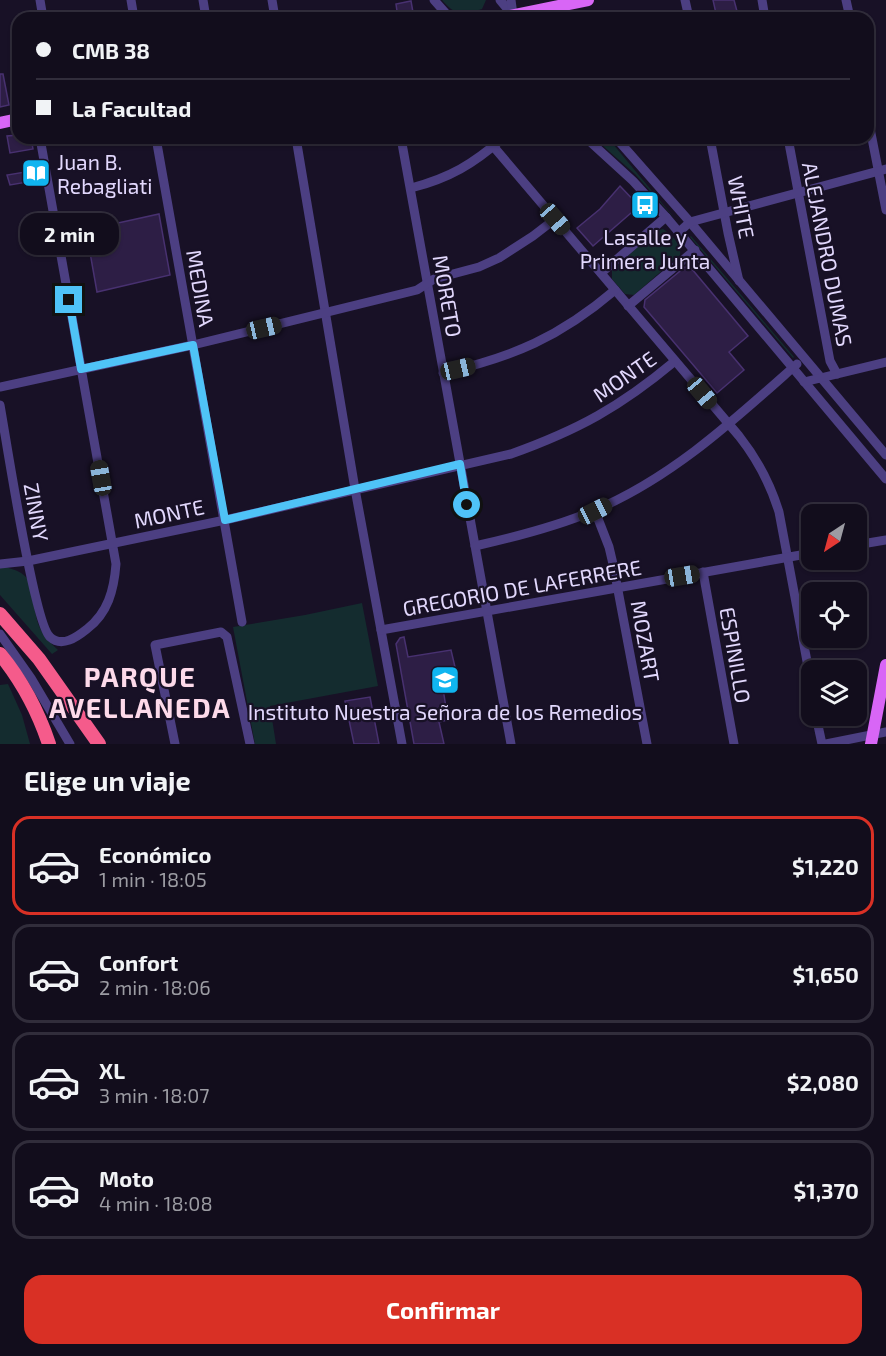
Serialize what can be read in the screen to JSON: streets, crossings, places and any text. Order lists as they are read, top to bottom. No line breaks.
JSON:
{"streets":{"street":["WHITE","ALEJANDRO DUMAS","MEDINA","MORETO","MONTE","ZINNY","GREGORIO DE LAFERRERE","MOZART","ESPINILLO"]},"crossings":[["MEDINA","MONTE"],["MORETO","MONTE"],["MORETO","GREGORIO DE LAFERRERE"],["MONTE","ZINNY"],["GREGORIO DE LAFERRERE","MOZART"],["GREGORIO DE LAFERRERE","ESPINILLO"]],"districts":["PARQUE AVELLANEDA"],"places":{"library":["Juan B. Rebagliati"],"bus stop":["Lasalle y Primera Junta"],"school or university":["Instituto Nuestra Señora de los Remedios"]},"north":"bottom left","page":{"banner":["CMB 38","La Facultad"],"bubble":"2 min","heading":"Elige un viaje","list":[{"name":"Económico","note":"1 min · 18:05","value":"$1,220"},{"name":"Confort","note":"2 min · 18:06","value":"$1,650"},{"name":"XL","note":"3 min · 18:07","value":"$2,080"},{"name":"Moto","note":"4 min · 18:08","value":"$1,370"}],"buttons":"Confirmar"}}
